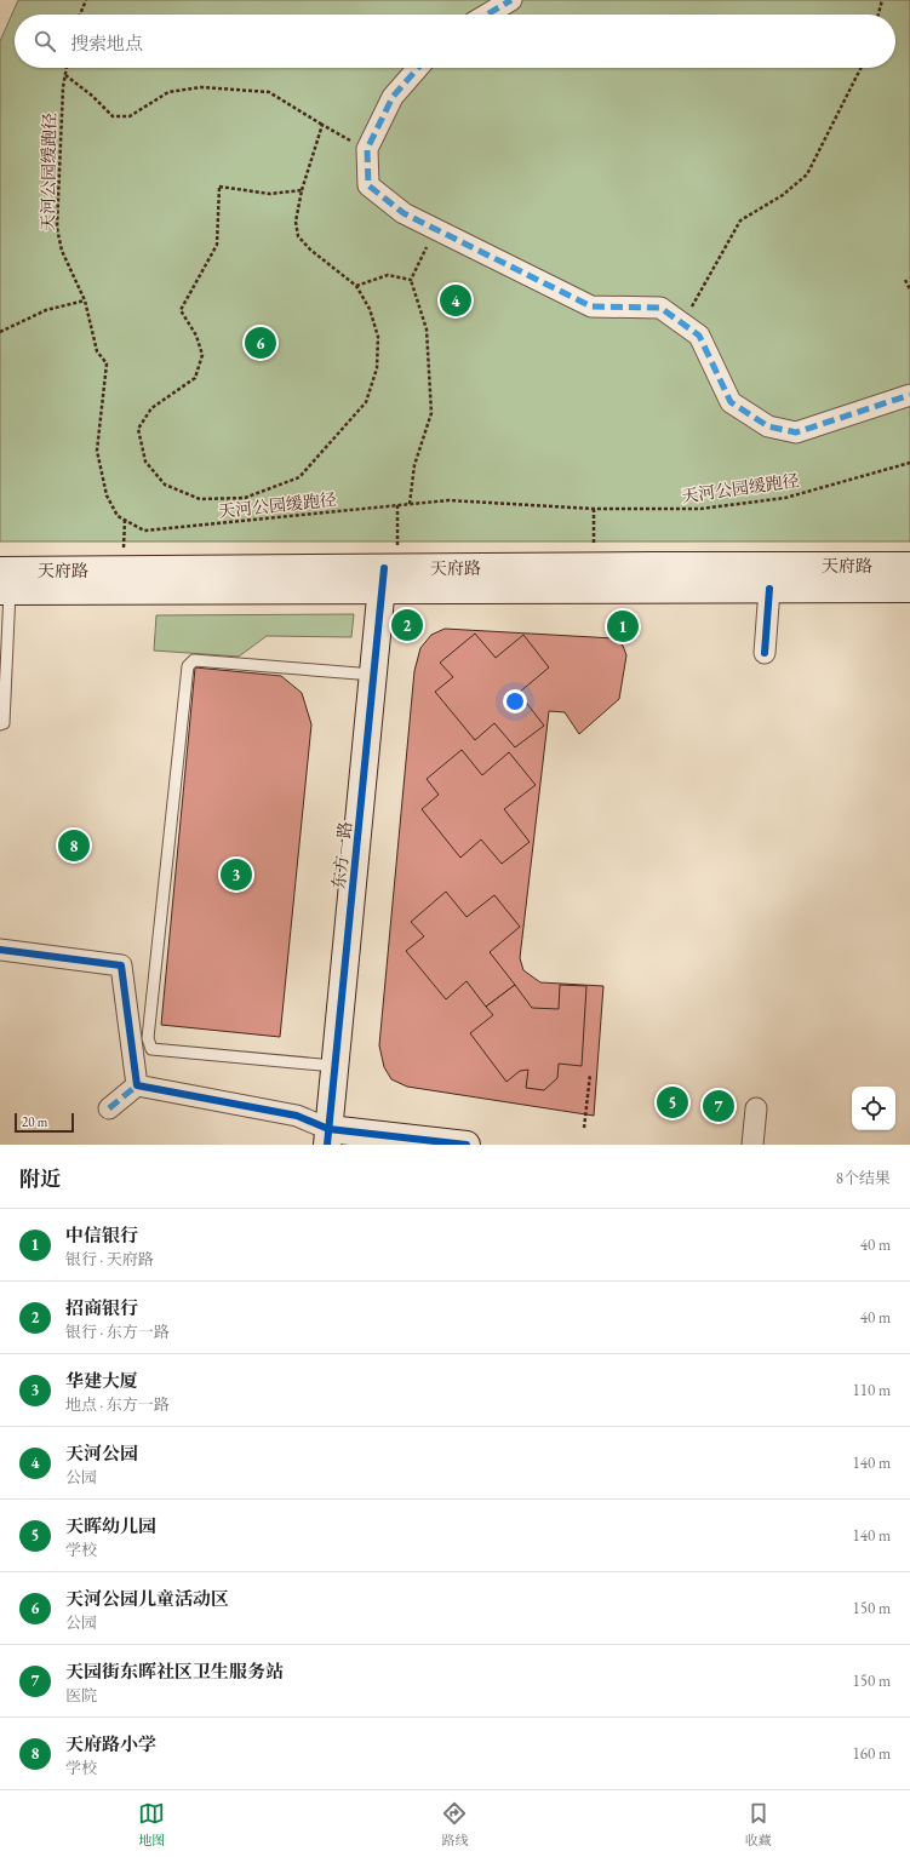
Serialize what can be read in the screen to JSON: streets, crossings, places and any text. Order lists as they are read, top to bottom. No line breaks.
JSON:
{"streets":{"main road":["天府路","东方一路"],"path":["天河公园缓跑径"]},"crossings":[["天府路","东方一路"]],"scale_bar":"20 m","page":{"search":"搜索地点","pins":["4","6","2","1","8","3","5","7"],"scale":"20 m","heading":["附近","8个结果"],"list":[{"mark":"1","name":"中信银行","note":"银行 · 天府路","value":"40 m"},{"mark":"2","name":"招商银行","note":"银行 · 东方一路","value":"40 m"},{"mark":"3","name":"华建大厦","note":"地点 · 东方一路","value":"110 m"},{"mark":"4","name":"天河公园","note":"公园","value":"140 m"},{"mark":"5","name":"天晖幼儿园","note":"学校","value":"140 m"},{"mark":"6","name":"天河公园儿童活动区","note":"公园","value":"150 m"},{"mark":"7","name":"天园街东晖社区卫生服务站","note":"医院","value":"150 m"},{"mark":"8","name":"天府路小学","note":"学校","value":"160 m"}],"nav":["地图","路线","收藏"]}}
